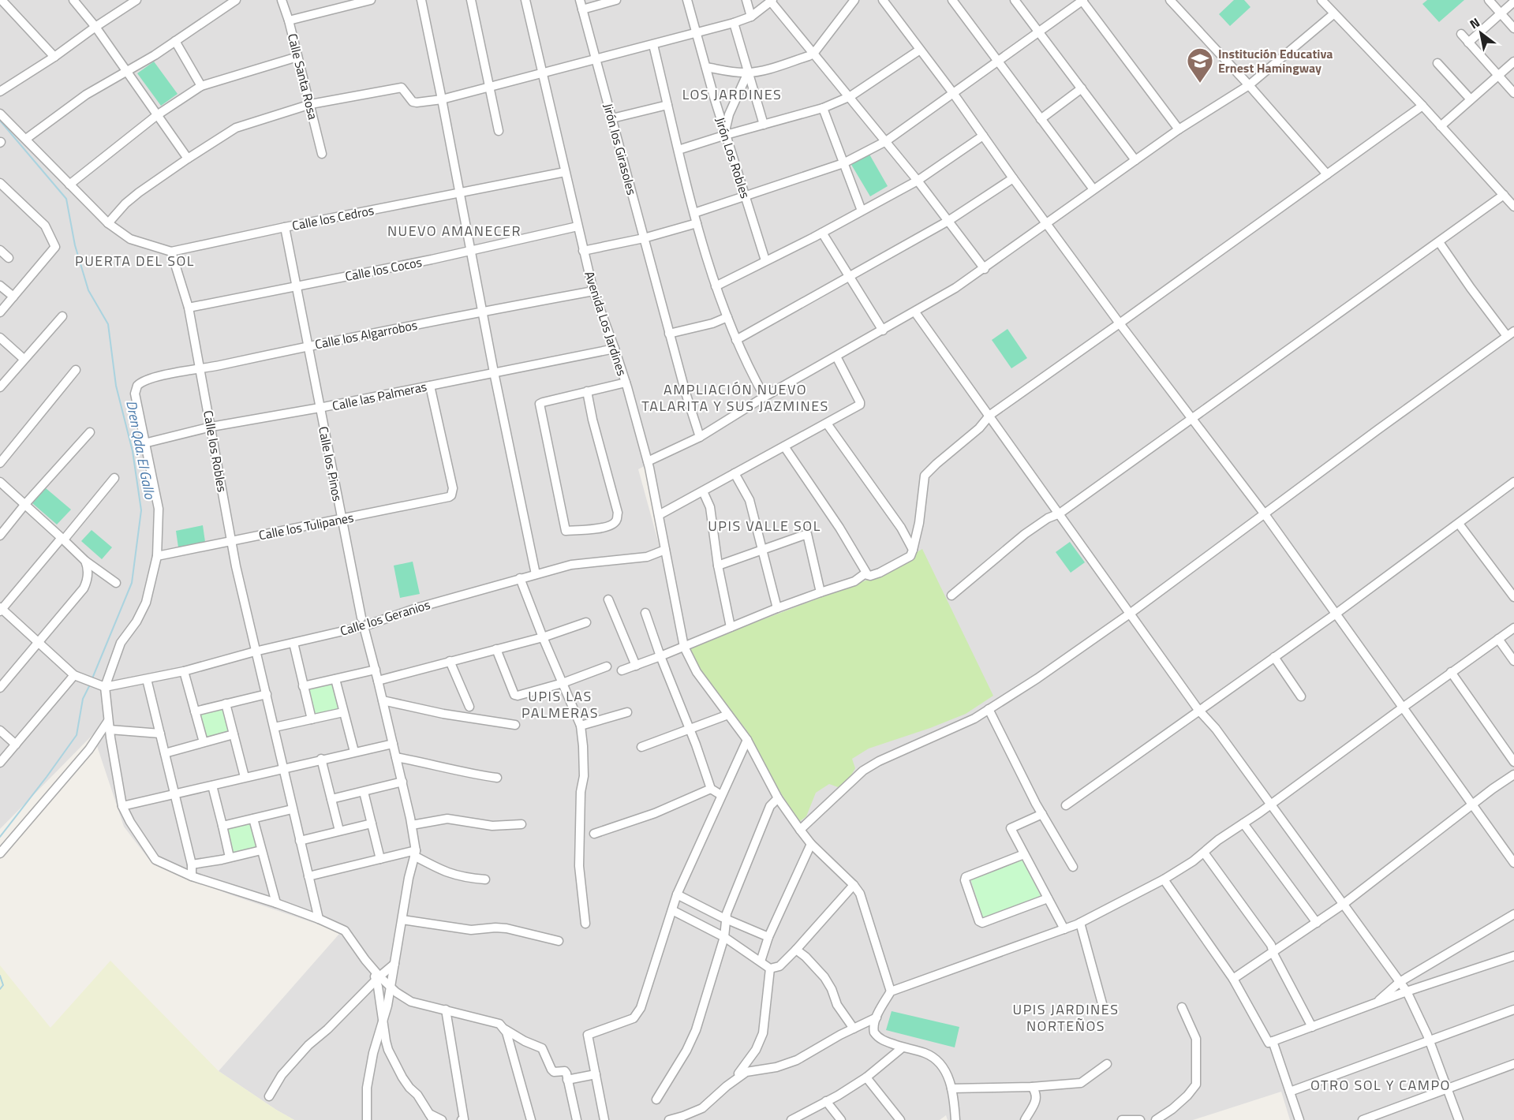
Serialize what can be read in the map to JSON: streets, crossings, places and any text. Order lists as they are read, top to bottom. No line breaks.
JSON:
{"streets":{"street":["Calle Santa Rosa","Jirón los Girasoles","Jirón Los Robles","Calle los Cedros","Calle los Cocos","Avenida Los Jardines","Calle los Algarrobos","Calle las Palmeras","Calle los Robles","Calle los Pinos","Calle los Tulipanes","Calle los Geranios"]},"crossings":[["Calle los Cedros","Avenida Los Jardines"],["Calle los Cedros","Calle los Robles"],["Calle los Cedros","Calle los Pinos"],["Calle los Cocos","Avenida Los Jardines"],["Calle los Cocos","Calle los Robles"],["Calle los Cocos","Calle los Pinos"],["Avenida Los Jardines","Calle los Algarrobos"],["Avenida Los Jardines","Calle las Palmeras"],["Avenida Los Jardines","Calle los Geranios"],["Calle los Algarrobos","Calle las Palmeras"],["Calle los Algarrobos","Calle los Robles"],["Calle los Algarrobos","Calle los Pinos"],["Calle las Palmeras","Calle los Robles"],["Calle las Palmeras","Calle los Pinos"],["Calle las Palmeras","Calle los Tulipanes"],["Calle los Robles","Calle los Tulipanes"],["Calle los Robles","Calle los Geranios"],["Calle los Pinos","Calle los Tulipanes"],["Calle los Pinos","Calle los Geranios"]],"districts":["LOS JARDINES","NUEVO AMANECER","PUERTA DEL SOL","AMPLIACIÓN NUEVO TALARITA Y SUS JAZMINES","UPIS VALLE SOL","UPIS LAS PALMERAS","UPIS JARDINES NORTEÑOS","OTRO SOL Y CAMPO"],"water":["Dren Qda. El Gallo"],"places":{"school or university":["Institución Educativa Ernest Hamingway"]},"north":"top left"}
